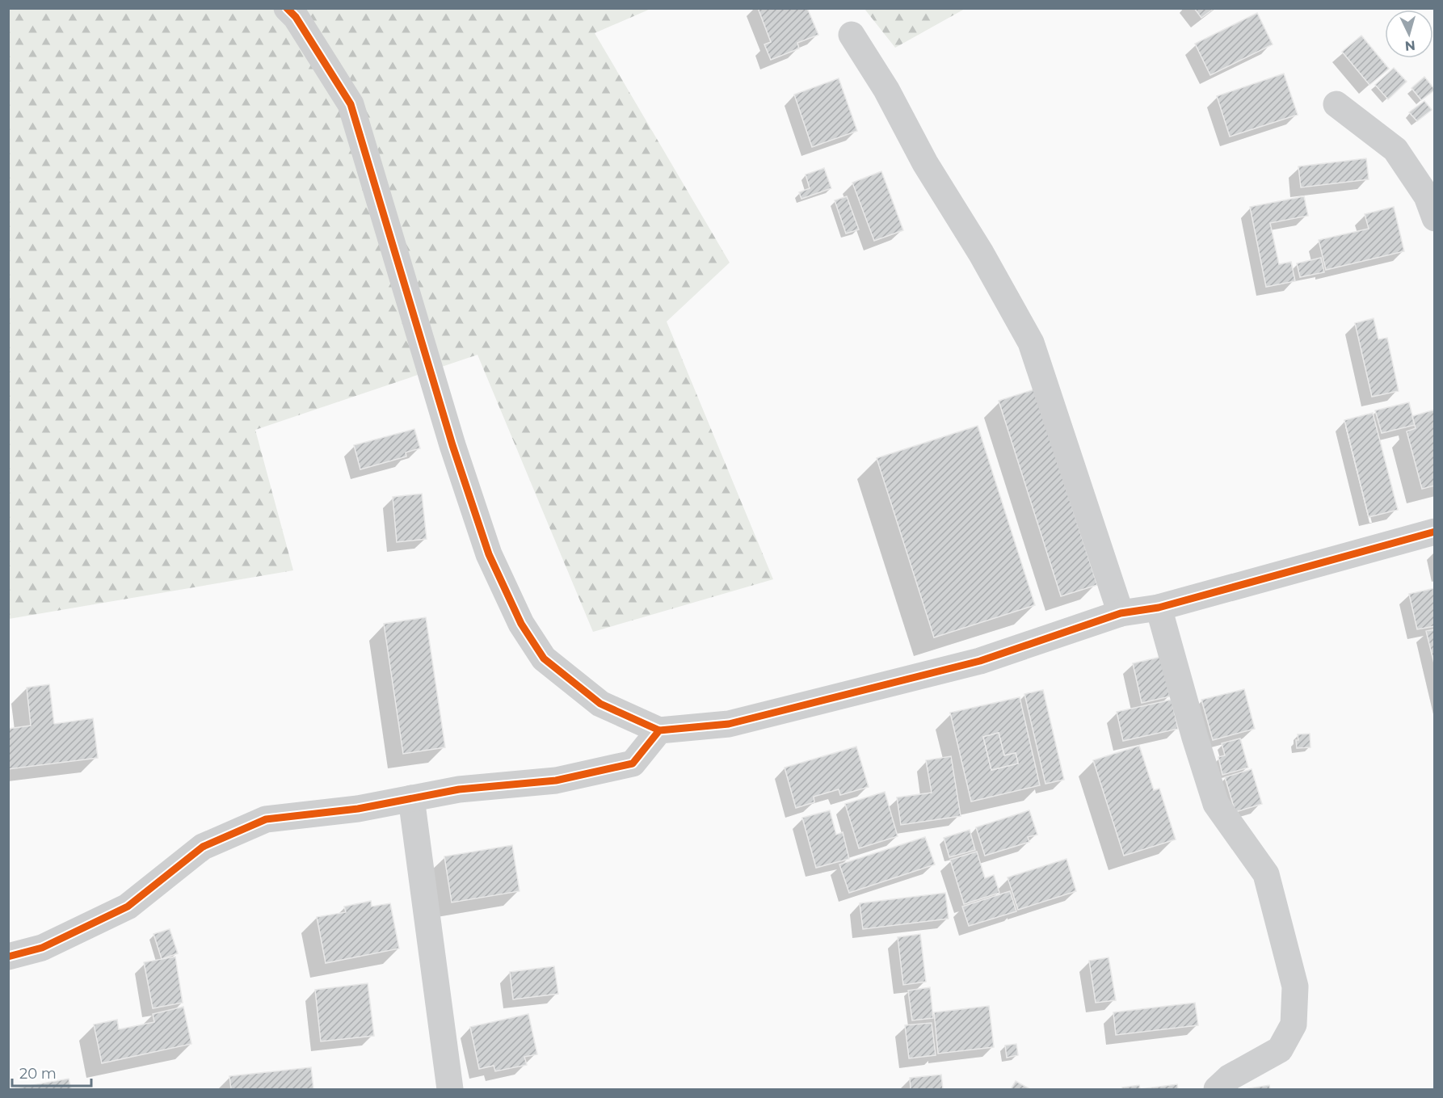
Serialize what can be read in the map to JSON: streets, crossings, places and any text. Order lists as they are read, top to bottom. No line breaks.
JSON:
{"scale_bar":"20 m","north":"bottom"}
